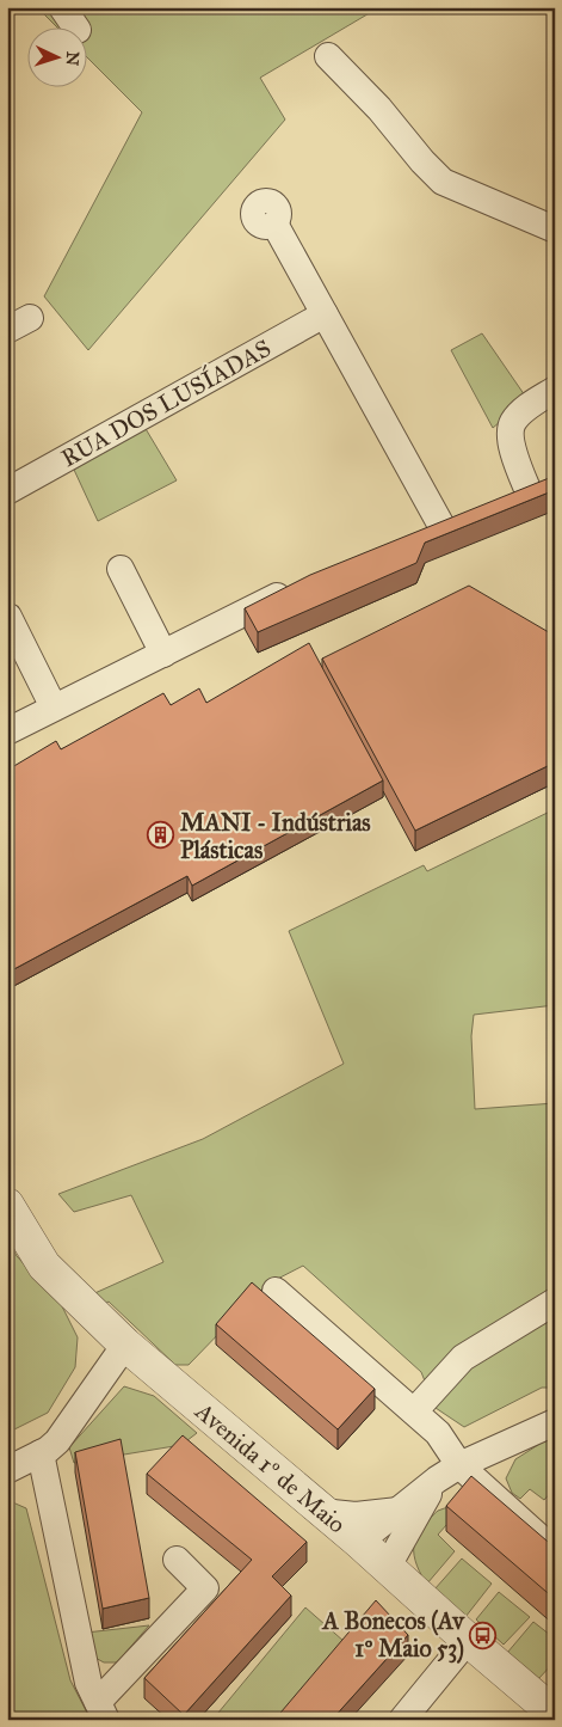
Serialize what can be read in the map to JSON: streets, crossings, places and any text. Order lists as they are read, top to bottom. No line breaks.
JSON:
{"streets":{"street":["RUA DOS LUSÍADAS","Avenida 1º de Maio"]},"places":{"building":["MANI - Indústrias Plásticas"],"bus stop":["A Bonecos (Av 1º Maio 53)"]},"north":"right"}
